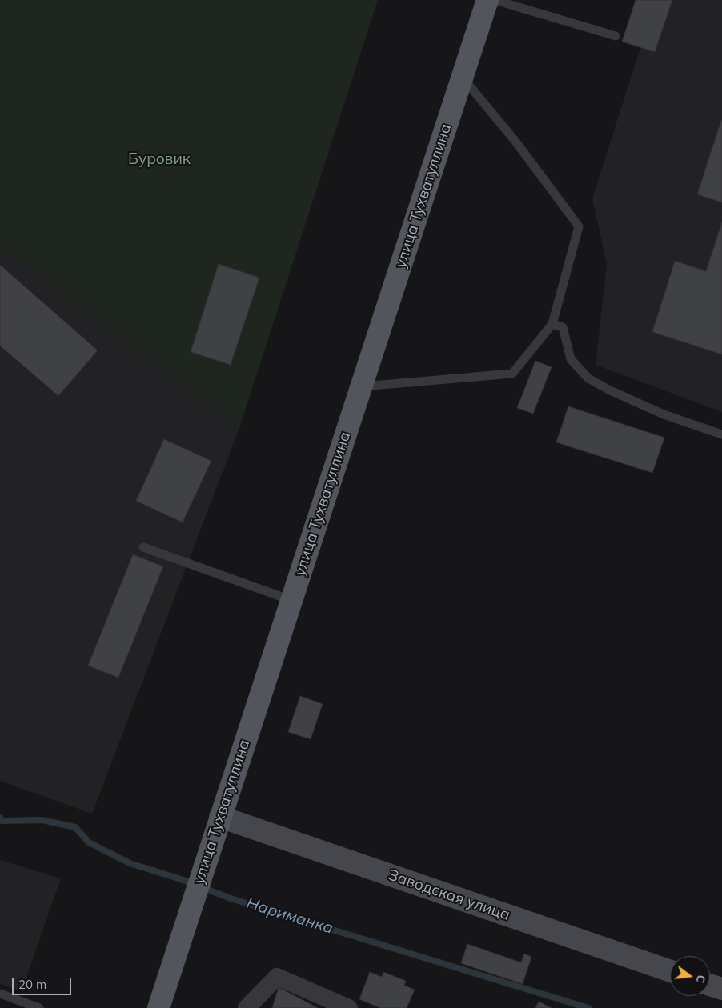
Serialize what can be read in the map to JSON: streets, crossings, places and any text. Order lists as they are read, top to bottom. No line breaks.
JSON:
{"streets":{"main road":["улица Тухватуллина"],"street":["Заводская улица"]},"crossings":[["улица Тухватуллина","Заводская улица"]],"water":["Нариманка"],"parks":["Буровик"],"scale_bar":"20 m","north":"right"}
